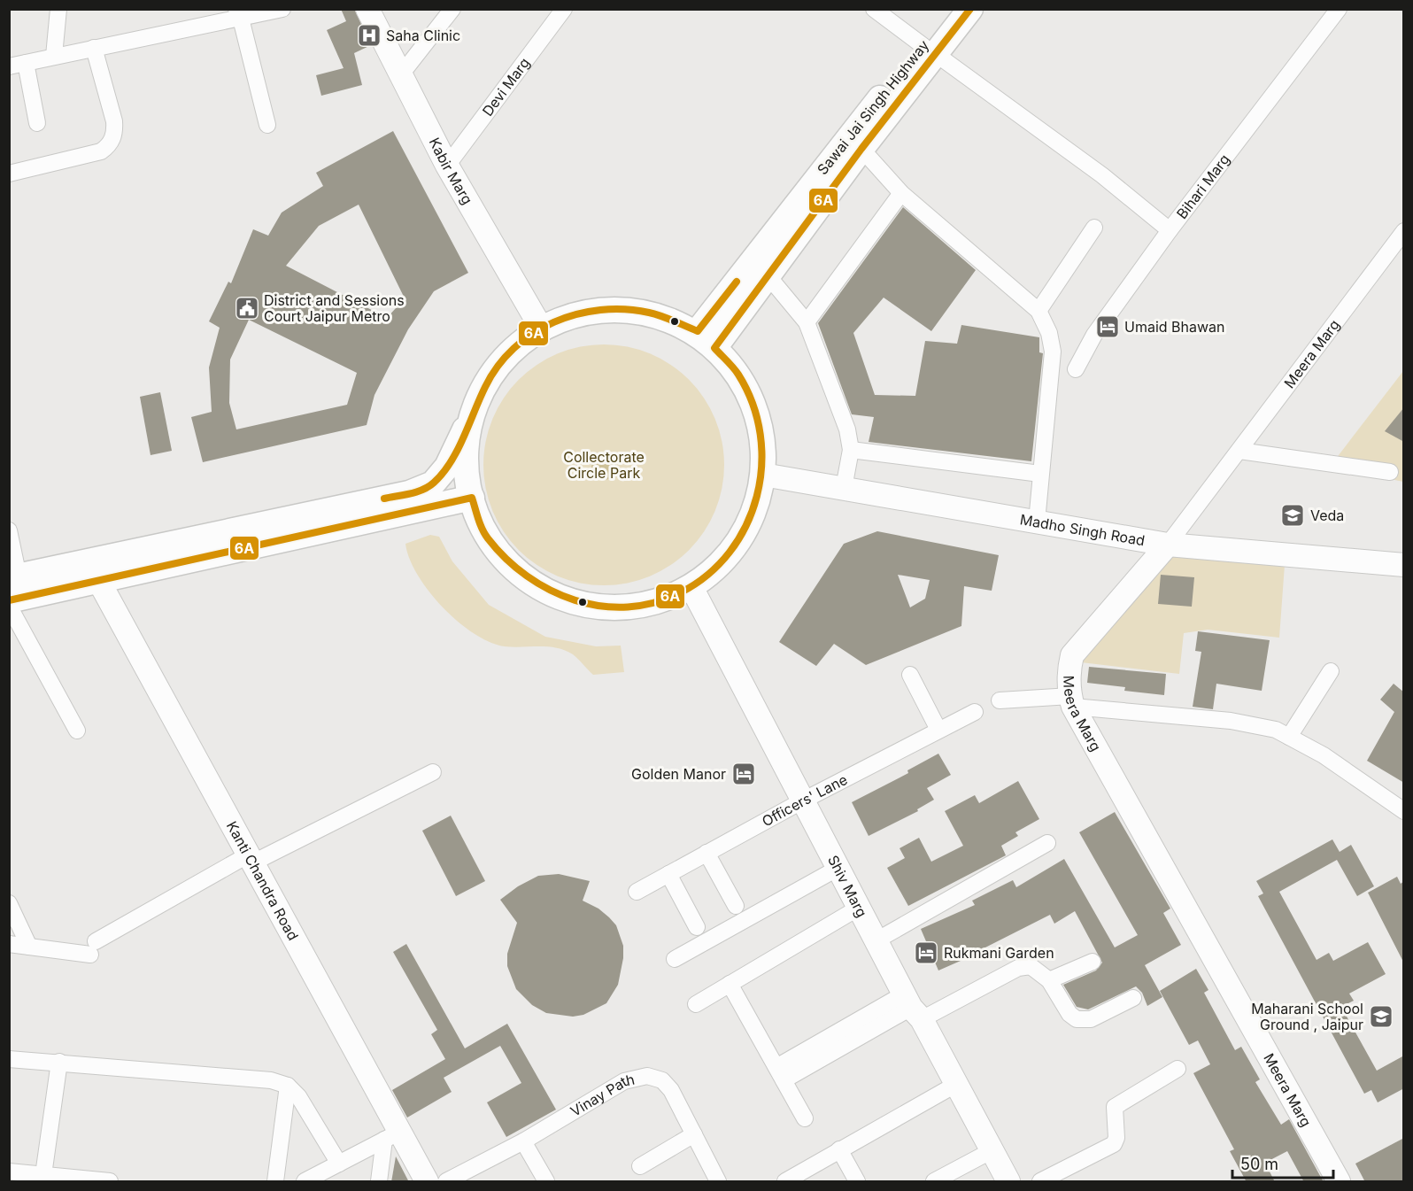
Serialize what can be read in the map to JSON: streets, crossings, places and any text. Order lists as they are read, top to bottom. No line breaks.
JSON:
{"streets":{"main road":["Sawai Jai Singh Highway"],"street":["Devi Marg","Kabir Marg","Bihari Marg","Meera Marg","Madho Singh Road","Officers' Lane","Kanti Chandra Road","Shiv Marg","Vinay Path"]},"crossings":[["Devi Marg","Kabir Marg"],["Meera Marg","Madho Singh Road"],["Officers' Lane","Shiv Marg"]],"parks":["Collectorate Circle Park"],"places":{"hospital":["Saha Clinic"],"public building":["District and Sessions Court Jaipur Metro"],"hotel":["Umaid Bhawan","Golden Manor","Rukmani Garden"],"school or university":["Veda","Maharani School Ground , Jaipur"]},"lines":["transit line 6A"],"scale_bar":"50 m"}
